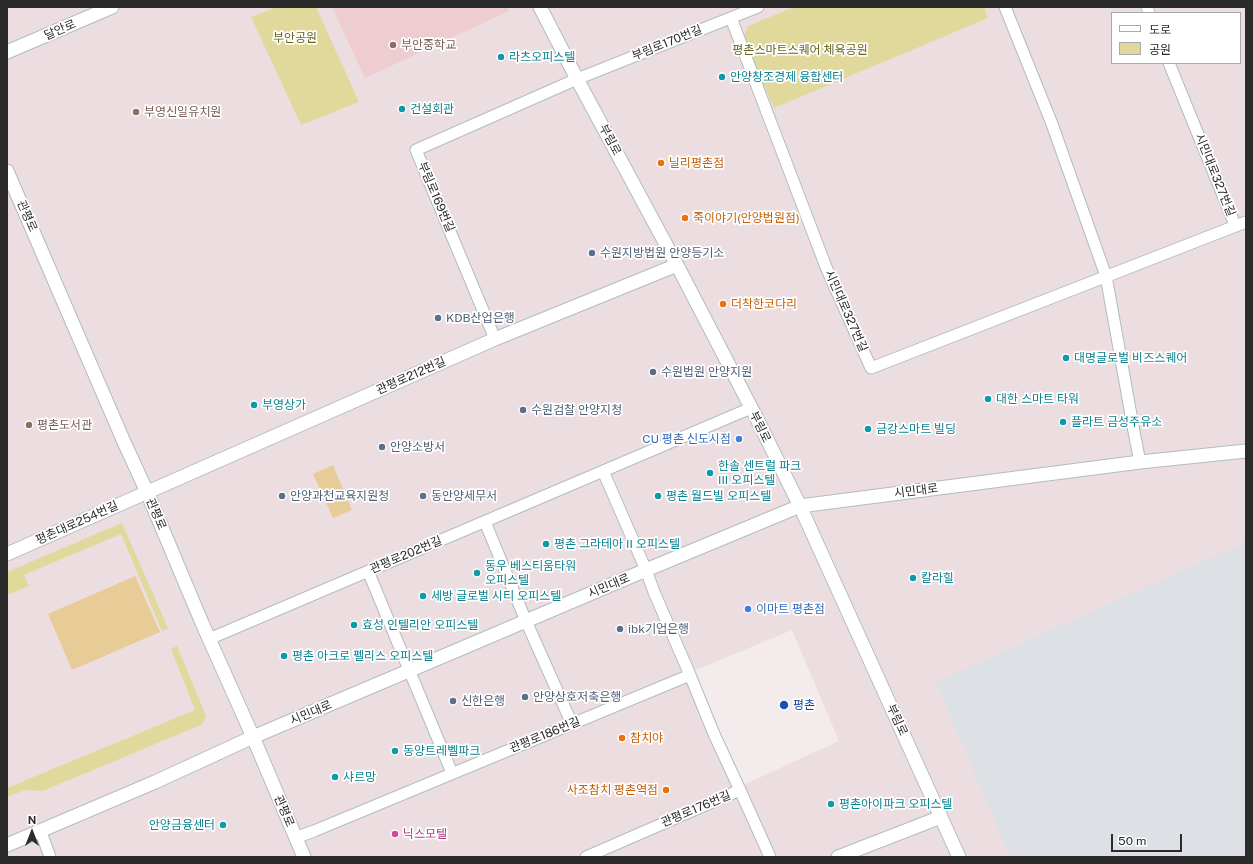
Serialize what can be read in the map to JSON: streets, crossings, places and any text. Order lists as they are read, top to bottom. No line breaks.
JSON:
{"streets":{"street":["달안로","부림로170번길","부림로","시민대로327번길","부림로169번길","관평로","관평로212번길","시민대로","평촌대로254번길","관평로202번길","관평로186번길","관평로176번길"]},"crossings":[["부림로170번길","부림로"],["부림로170번길","시민대로327번길"],["부림로170번길","부림로169번길"],["부림로","부림로169번길"],["부림로","관평로212번길"],["부림로","시민대로"],["부림로","관평로202번길"],["부림로169번길","관평로212번길"],["관평로","관평로212번길"],["관평로","시민대로"],["관평로","평촌대로254번길"],["관평로","관평로202번길"],["관평로","관평로186번길"],["관평로212번길","평촌대로254번길"]],"parks":["부안공원","평촌스마트스퀘어 체육공원"],"places":["부안중학교","라츠오피스텔","안양창조경제 융합센터","건설회관","부영신일유치원","닐리평촌점","죽이야기(안양법원점)","수원지방법원 안양등기소","더착한코다리","KDB산업은행","대명글로벌 비즈스퀘어","수원법원 안양지원","대한 스마트 타워","부영상가","수원검찰 안양지청","플라트 금성주유소","평촌도서관","금강스마트 빌딩","CU 평촌 신도시점","안양소방서","한솔 센트럴 파크 III 오피스텔","안양과천교육지원청","동안양세무서","평촌 월드빌 오피스텔","평촌 그라테아 II 오피스텔","동우 베스티움타워 오피스텔","칼라힐","세방 글로벌 시티 오피스텔","이마트 평촌점","효성 인텔리안 오피스텔","ibk기업은행","평촌 아크로 펠리스 오피스텔","안양상호저축은행","신한은행","평촌","참치야","동양트레벨파크","샤르망","사조참치 평촌역점","평촌아이파크 오피스텔","안양금융센터","닉스모텔"],"legend":["도로","공원"],"scale_bar":"50 m","north":"top"}
